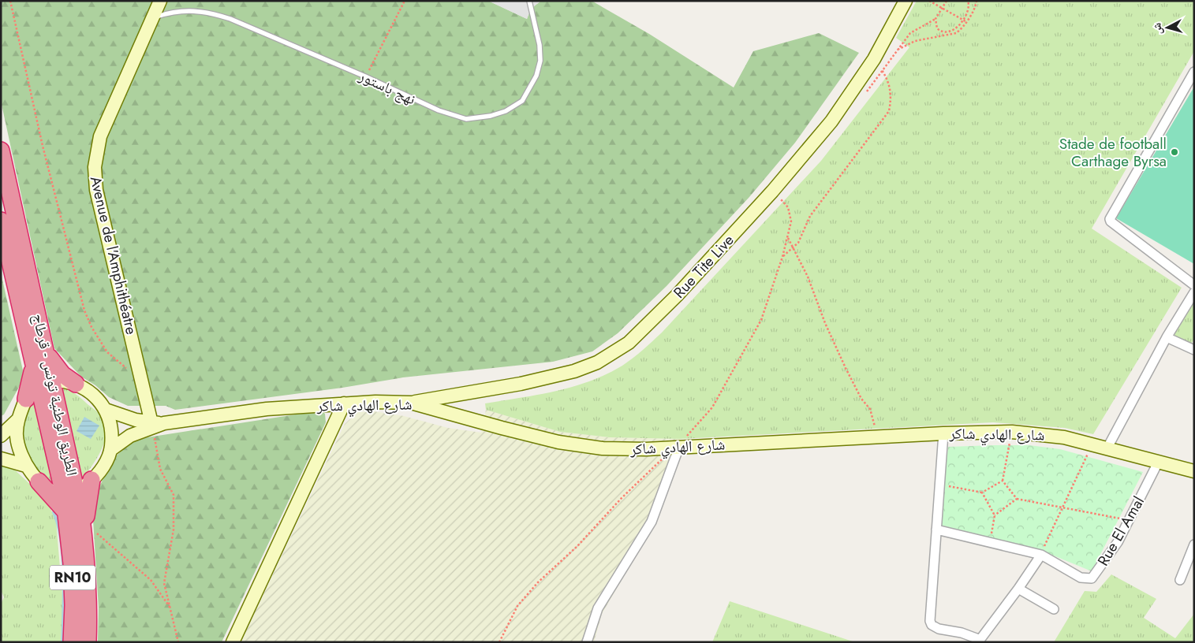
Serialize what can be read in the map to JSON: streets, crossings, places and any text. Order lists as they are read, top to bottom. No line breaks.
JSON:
{"streets":{"highway":["الطريق الوطنية تونس - قرطاج","RN10"],"street":["Avenue de l'Amphithéatre","Rue Tite Live","شارع الهادي شاكر","Rue El Amal"],"lane":["نهج باستور"]},"crossings":[["نهج باستور","Avenue de l'Amphithéatre"],["Avenue de l'Amphithéatre","شارع الهادي شاكر"],["Rue Tite Live","شارع الهادي شاكر"],["شارع الهادي شاكر","Rue El Amal"]],"places":["Stade de football Carthage Byrsa"],"north":"left"}
